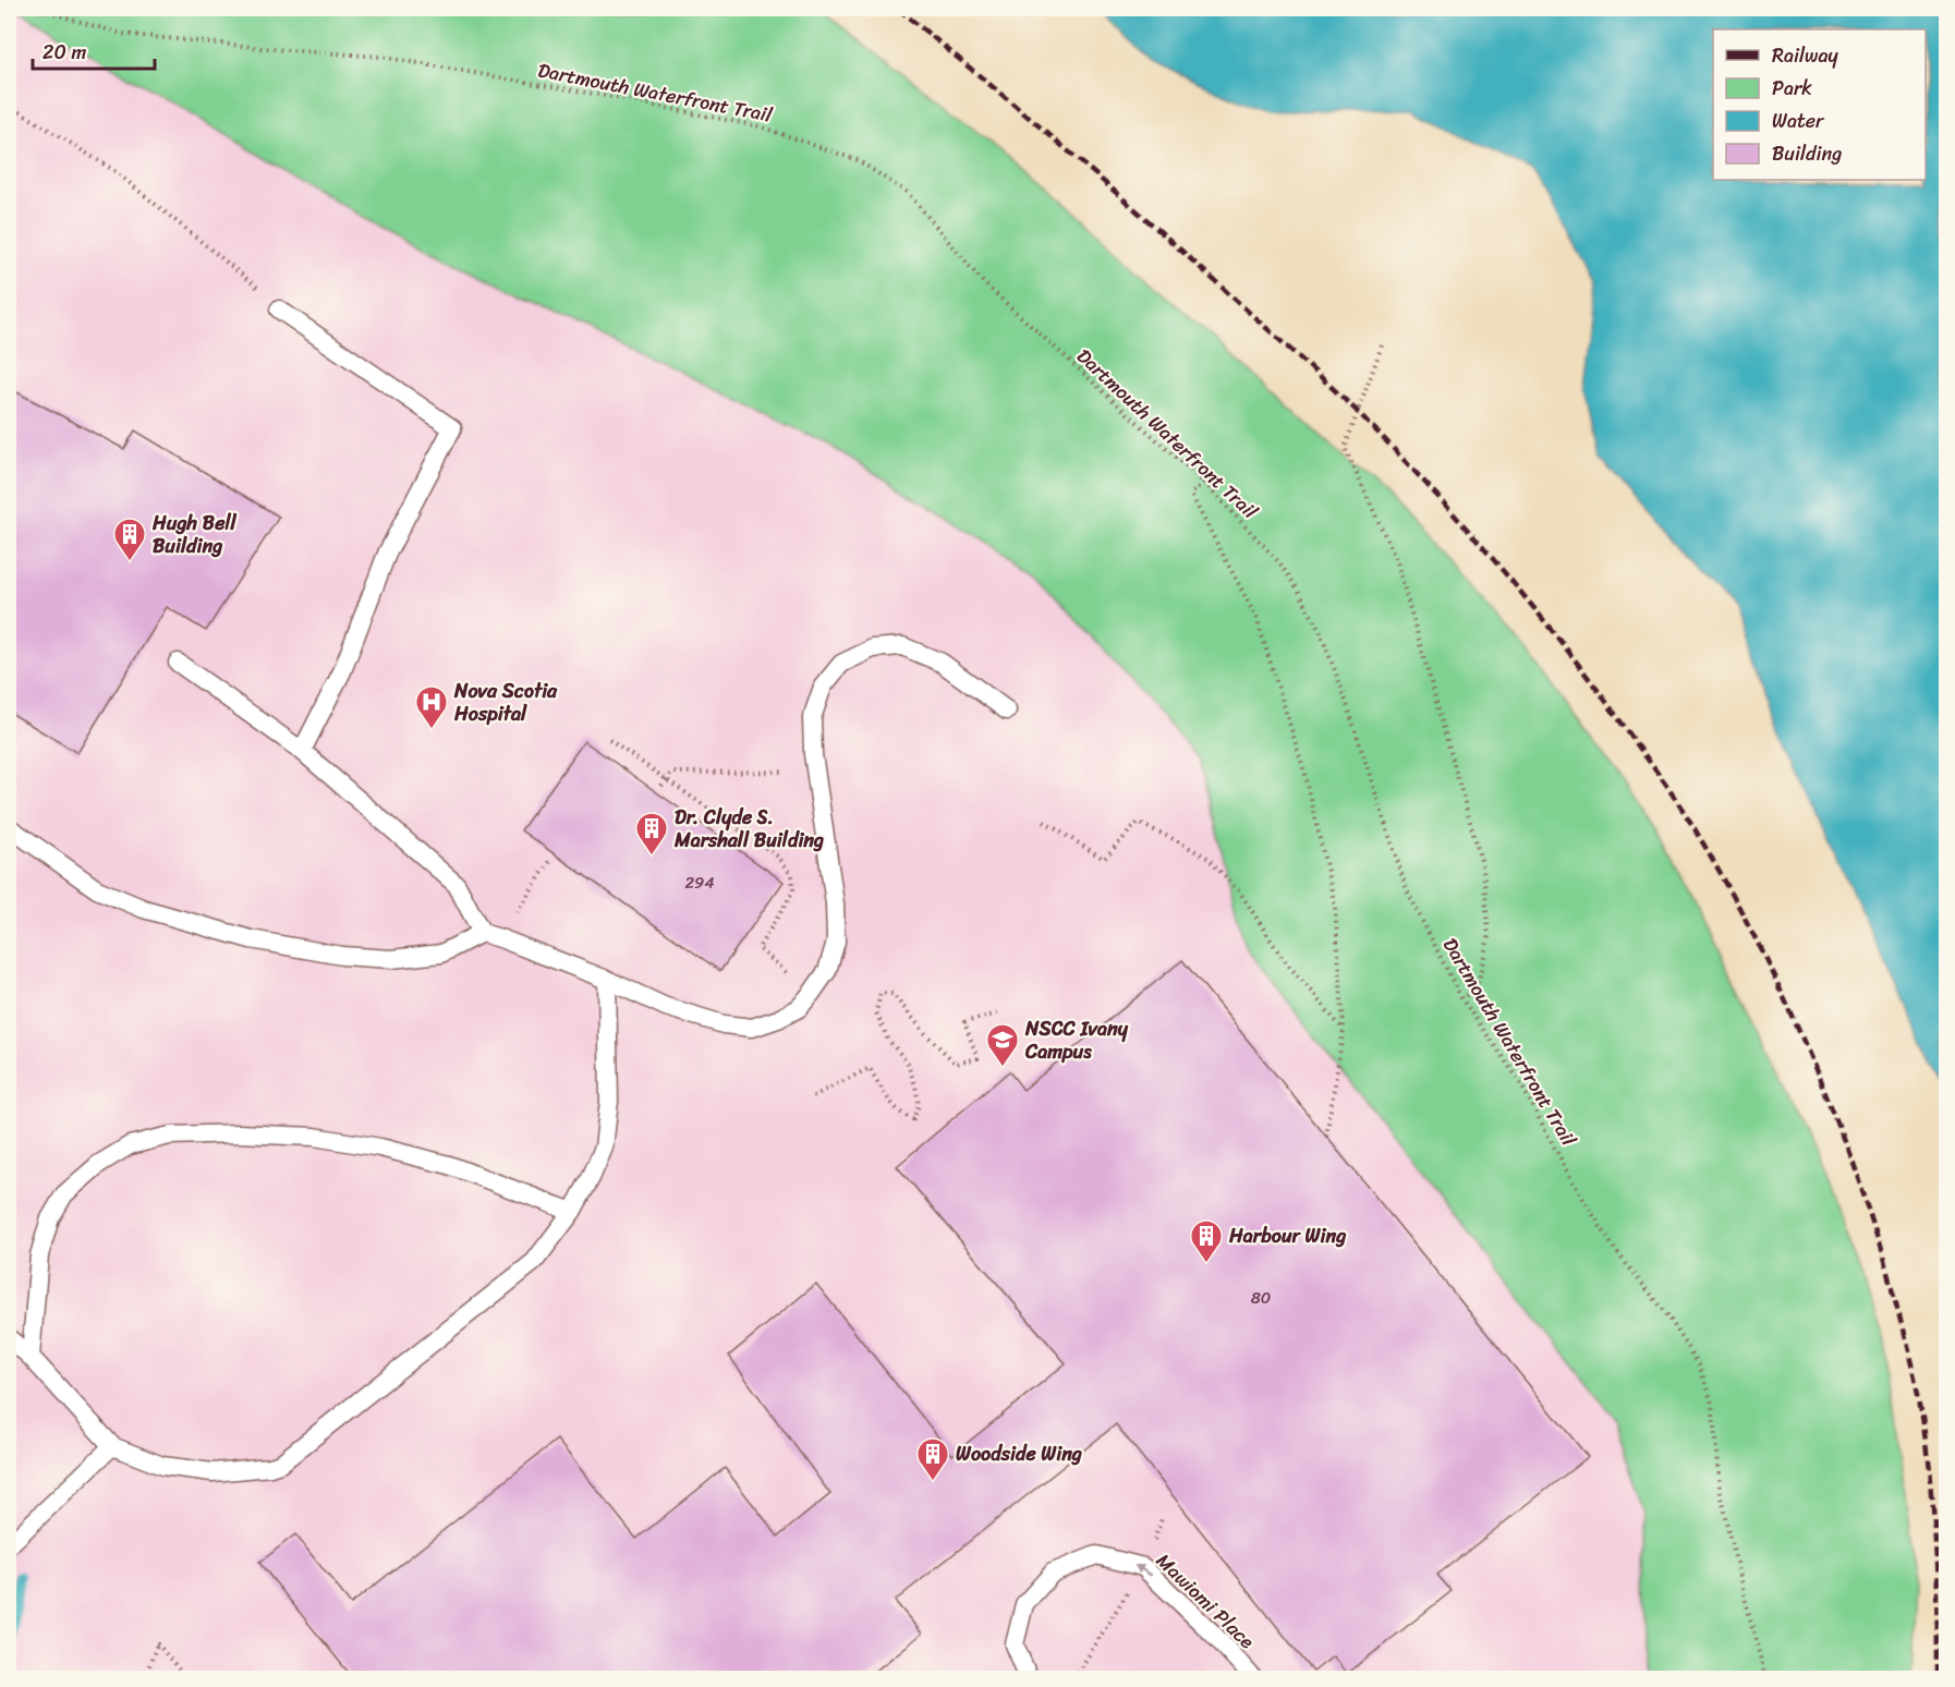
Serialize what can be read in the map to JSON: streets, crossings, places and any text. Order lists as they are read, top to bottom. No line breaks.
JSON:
{"streets":{"lane":["Mawiomi Place"],"path":["Dartmouth Waterfront Trail"]},"places":{"building":["Hugh Bell Building","Dr. Clyde S. Marshall Building","Harbour Wing","Woodside Wing"],"hospital":["Nova Scotia Hospital"],"school or university":["NSCC Ivany Campus"]},"house_numbers":["294","80"],"legend":["Railway","Park","Water","Building"],"scale_bar":"20 m"}
